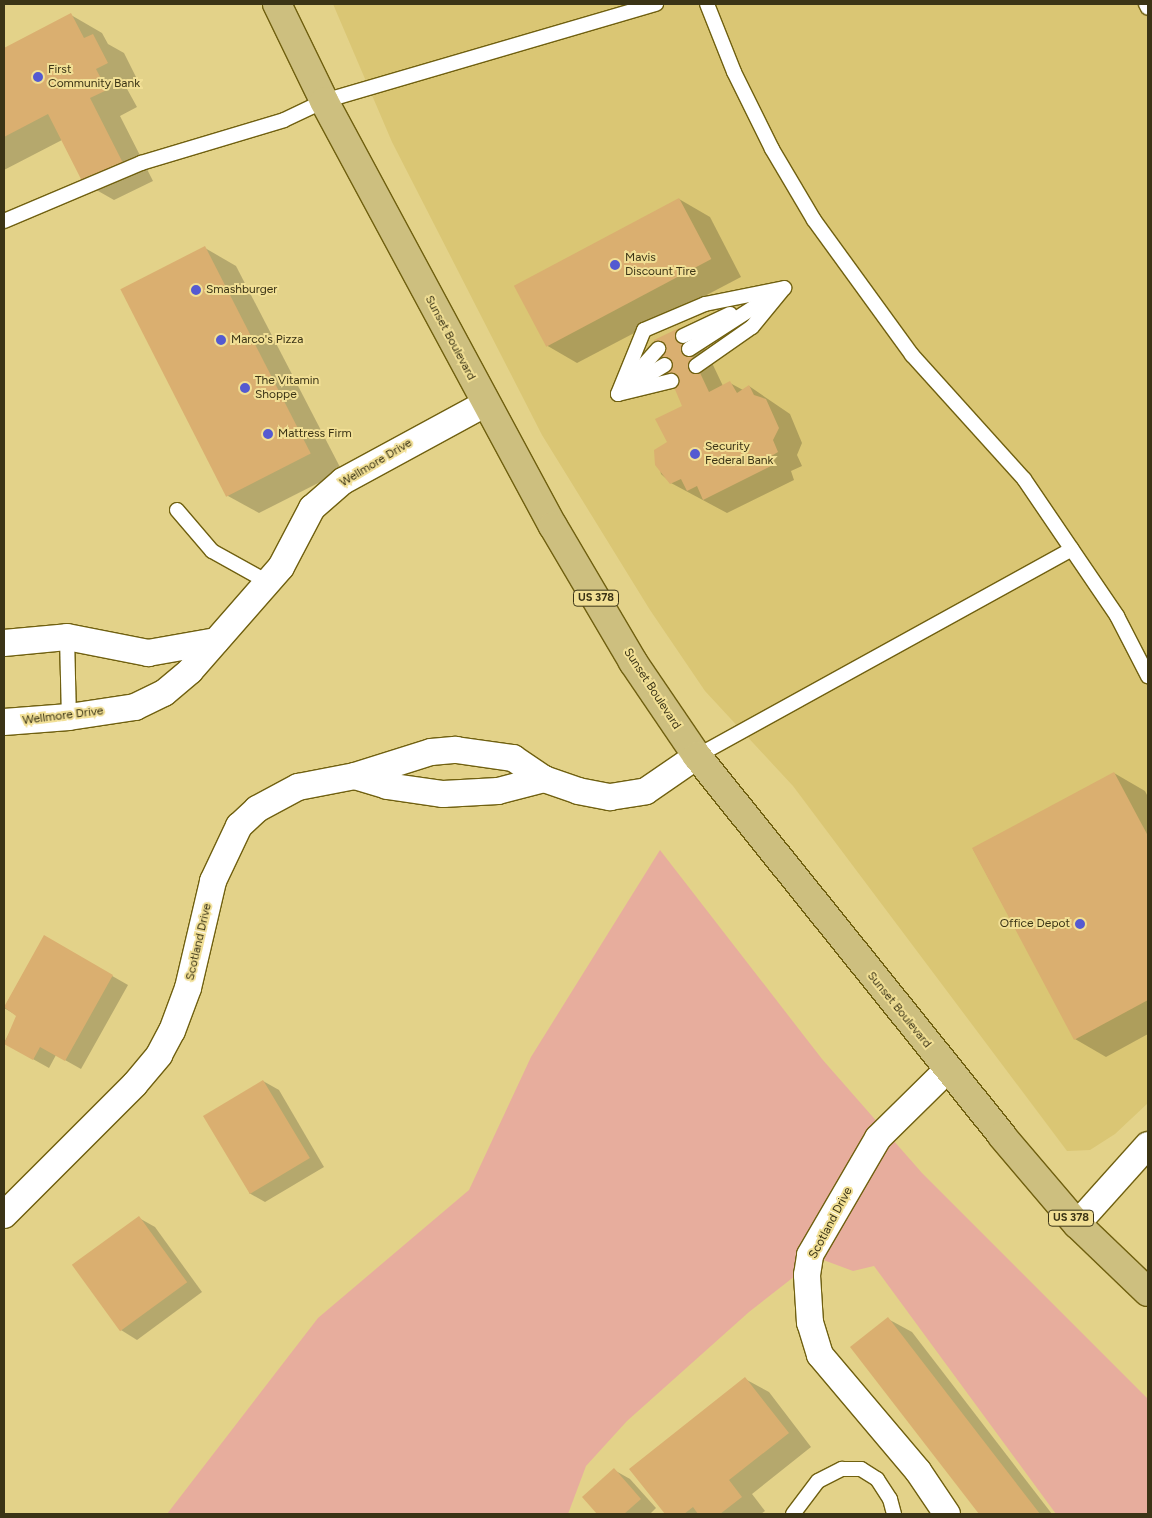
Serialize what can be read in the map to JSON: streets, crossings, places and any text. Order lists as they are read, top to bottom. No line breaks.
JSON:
{"streets":{"main road":["Sunset Boulevard","US 378"],"street":["Wellmore Drive","Scotland Drive"]},"crossings":[["Sunset Boulevard","Wellmore Drive"],["Sunset Boulevard","Scotland Drive"]],"places":["First Community Bank","Mavis Discount Tire","Smashburger","Marco's Pizza","The Vitamin Shoppe","Mattress Firm","Security Federal Bank","Office Depot"]}
